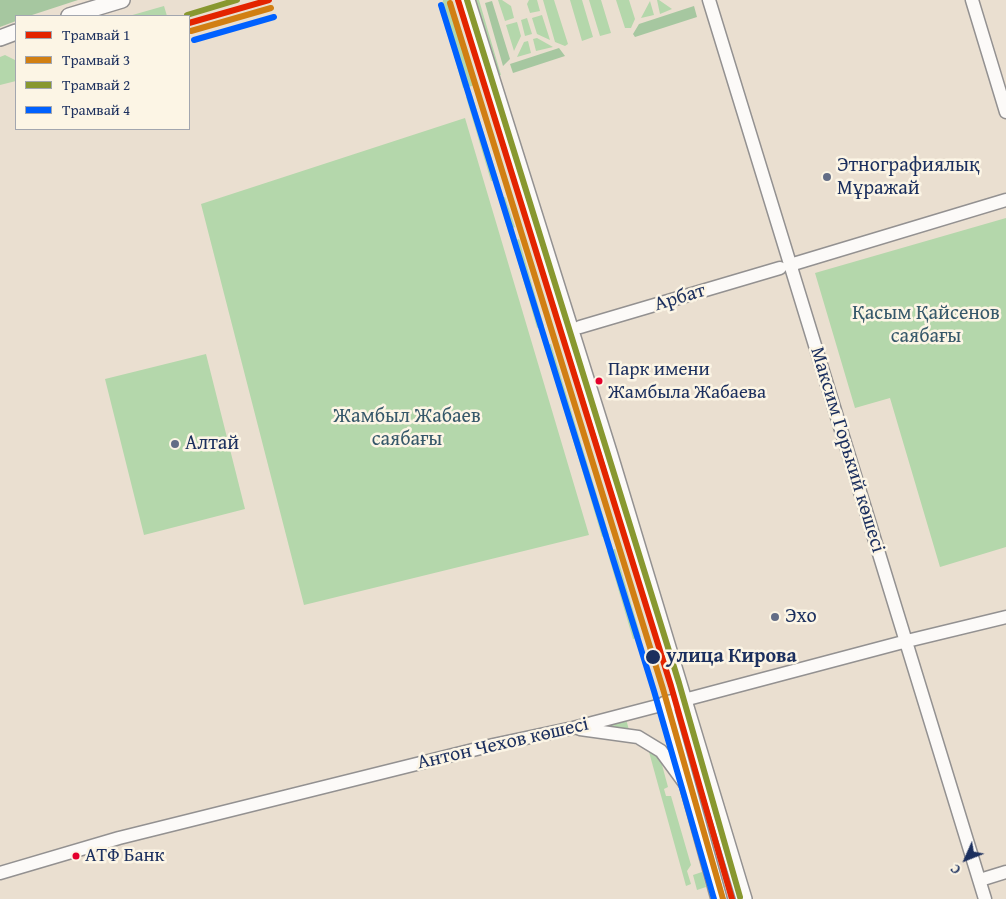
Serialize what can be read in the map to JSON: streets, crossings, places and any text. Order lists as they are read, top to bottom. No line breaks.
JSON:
{"streets":{"main road":["Антон Чехов көшесі"],"street":["Арбат","Максим Горький көшесі"]},"crossings":[["Арбат","Максим Горький көшесі"],["Максим Горький көшесі","Антон Чехов көшесі"]],"parks":["Қасым Қайсенов саябағы","Жамбыл Жабаев саябағы"],"places":["Этнографиялық Мұражай","Парк имени Жамбыла Жабаева","Алтай","Эхо","улица Кирова","АТФ Банк"],"lines":["tram line 1","tram line 2","tram line 3","tram line 4"],"legend":["Трамвай 1","Трамвай 3","Трамвай 2","Трамвай 4"],"north":"bottom left"}
